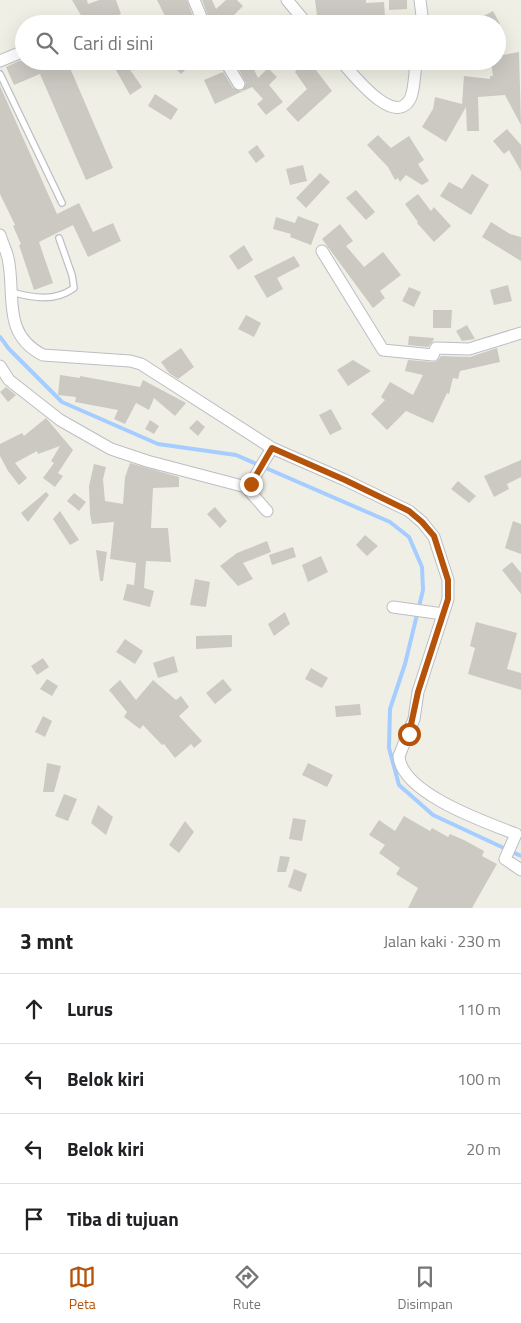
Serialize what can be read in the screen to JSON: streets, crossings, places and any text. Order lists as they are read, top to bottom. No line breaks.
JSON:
{"page":{"search":"Cari di sini","heading":["3 mnt","Jalan kaki · 230 m"],"list":[["Lurus","110 m"],["Belok kiri","100 m"],["Belok kiri","20 m"],"Tiba di tujuan"],"nav":["Peta","Rute","Disimpan"]}}
